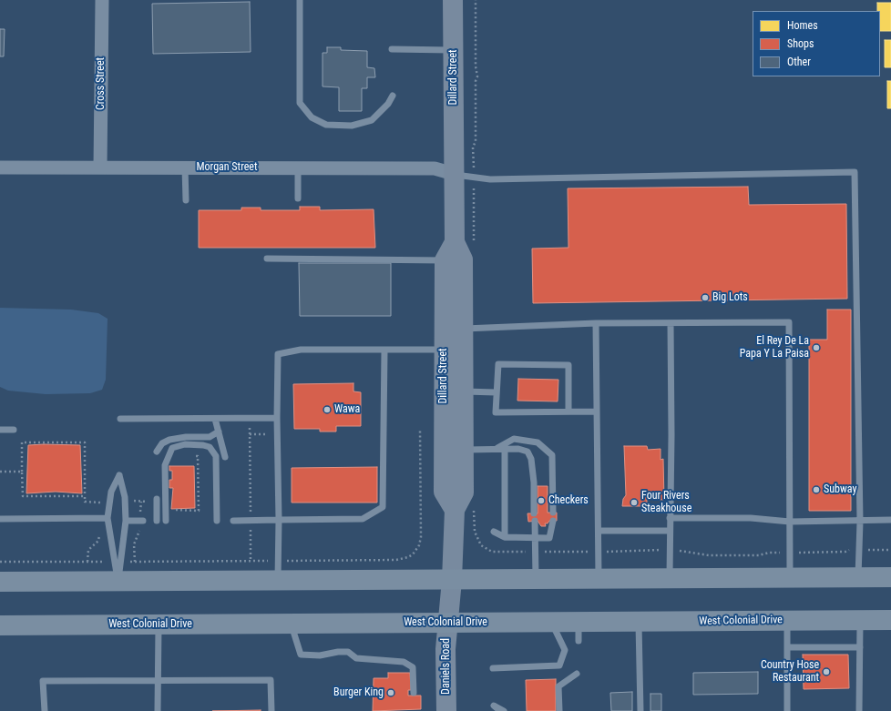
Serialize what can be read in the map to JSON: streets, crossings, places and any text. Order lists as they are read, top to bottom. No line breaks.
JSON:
{"streets":{"highway":["West Colonial Drive"],"main road":["Dillard Street","Daniels Road"],"street":["Cross Street","Morgan Street"]},"crossings":[["Dillard Street","Morgan Street"],["Dillard Street","West Colonial Drive"],["Dillard Street","Daniels Road"],["Cross Street","Morgan Street"],["West Colonial Drive","Daniels Road"]],"places":["Big Lots","El Rey De La Papa Y La Paisa","Wawa","Subway","Checkers","Four Rivers Steakhouse","Country Hose Restaurant","Burger King"],"legend":["Homes","Shops","Other"]}
